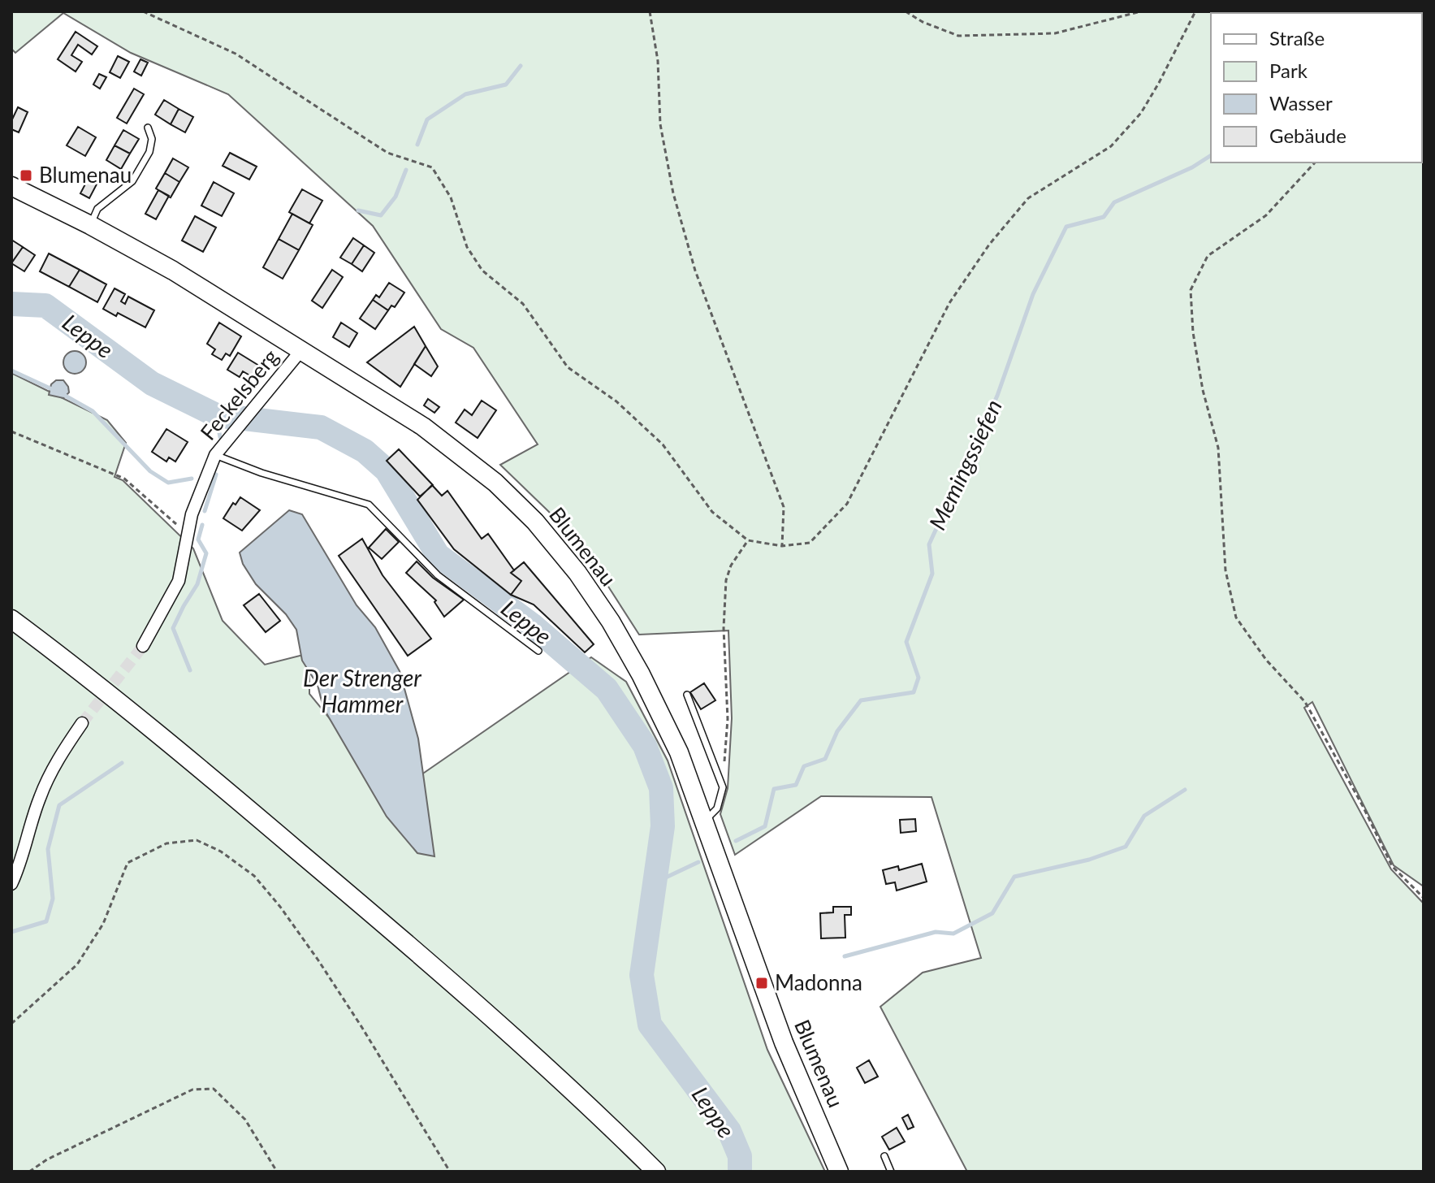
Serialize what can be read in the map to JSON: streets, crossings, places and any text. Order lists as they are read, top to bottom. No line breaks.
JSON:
{"streets":{"main road":["Blumenau"],"street":["Feckelsberg"]},"crossings":[["Feckelsberg","Blumenau"]],"water":["Leppe","Memingssiefen","Der Strenger Hammer"],"places":{"transit":["Blumenau","Madonna"]},"legend":["Straße","Park","Wasser","Gebäude"]}
